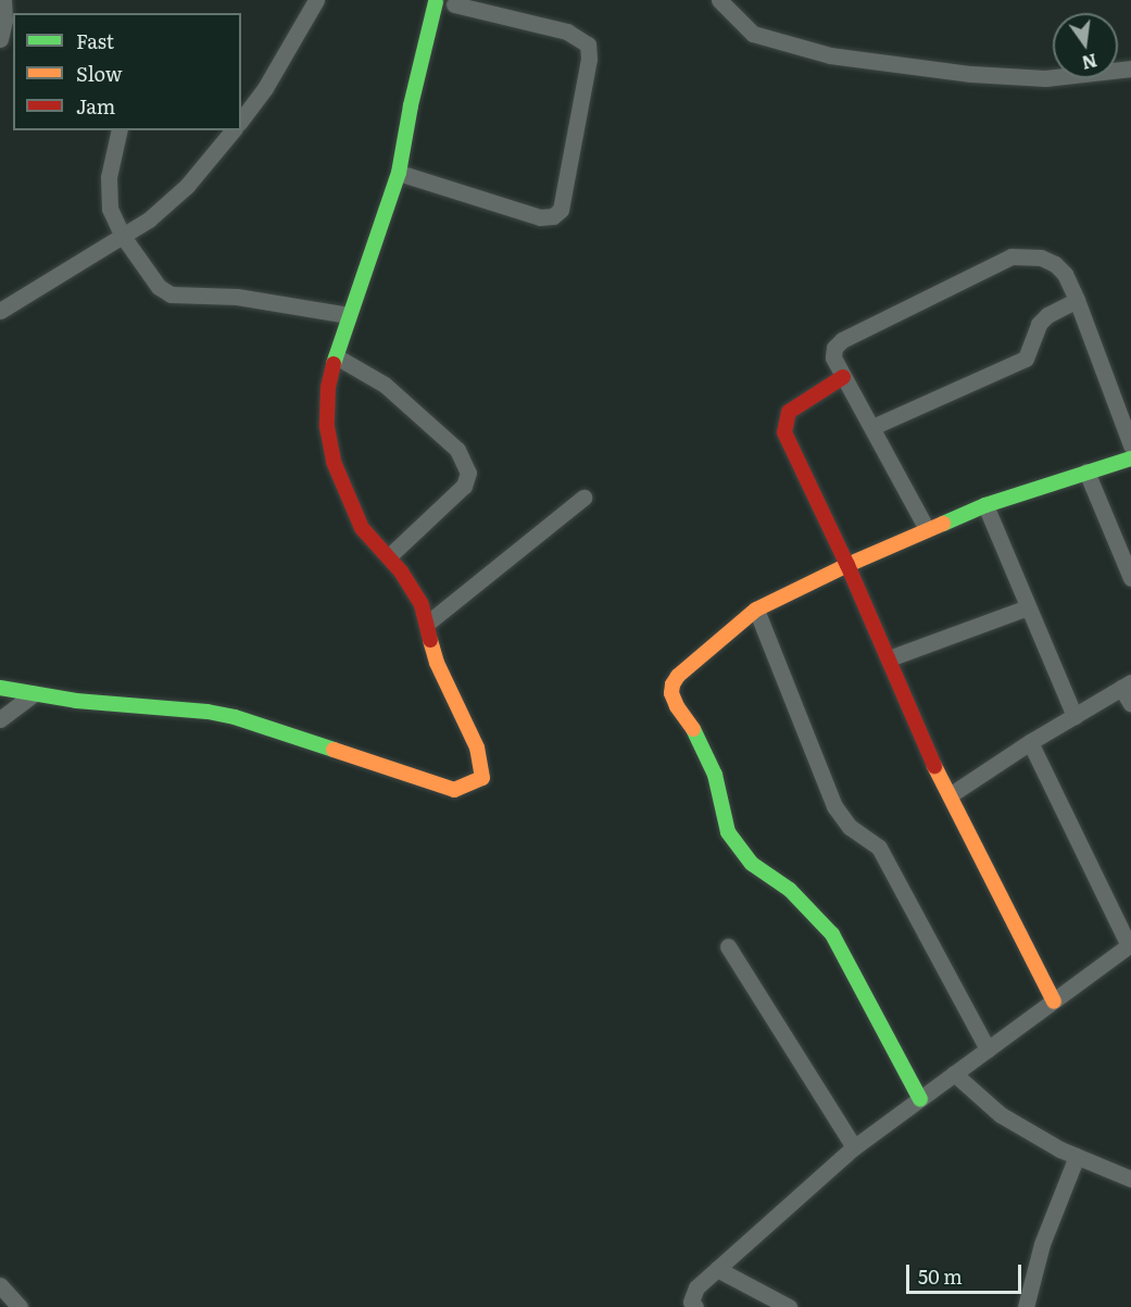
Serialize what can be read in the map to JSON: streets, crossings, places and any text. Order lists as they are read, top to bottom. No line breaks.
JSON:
{"legend":["Fast","Slow","Jam"],"scale_bar":"50 m","north":"bottom"}
